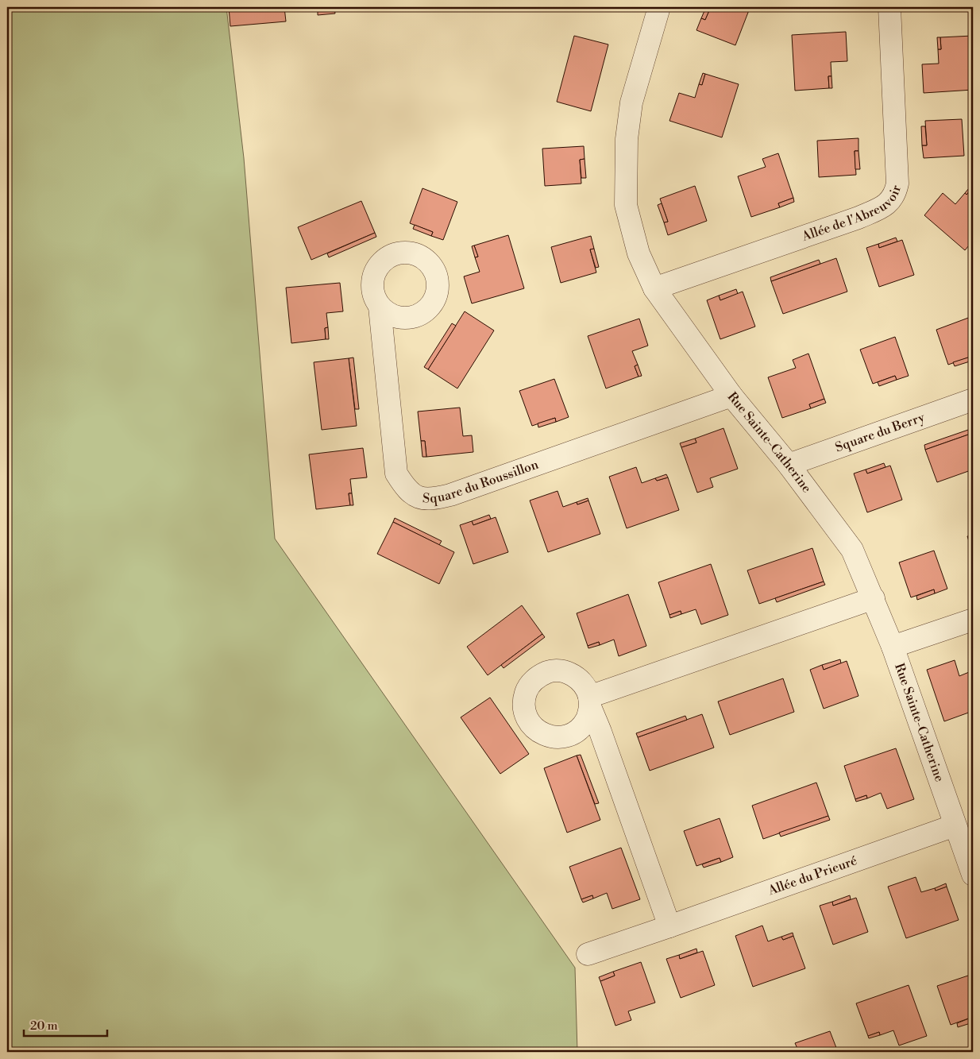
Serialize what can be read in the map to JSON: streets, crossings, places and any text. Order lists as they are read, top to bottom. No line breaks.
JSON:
{"streets":{"street":["Allée de l'Abreuvoir","Square du Berry","Rue Sainte-Catherine","Square du Roussillon","Allée du Prieuré"]},"crossings":[["Allée de l'Abreuvoir","Rue Sainte-Catherine"],["Square du Berry","Rue Sainte-Catherine"],["Rue Sainte-Catherine","Square du Roussillon"],["Rue Sainte-Catherine","Allée du Prieuré"]],"scale_bar":"20 m"}
